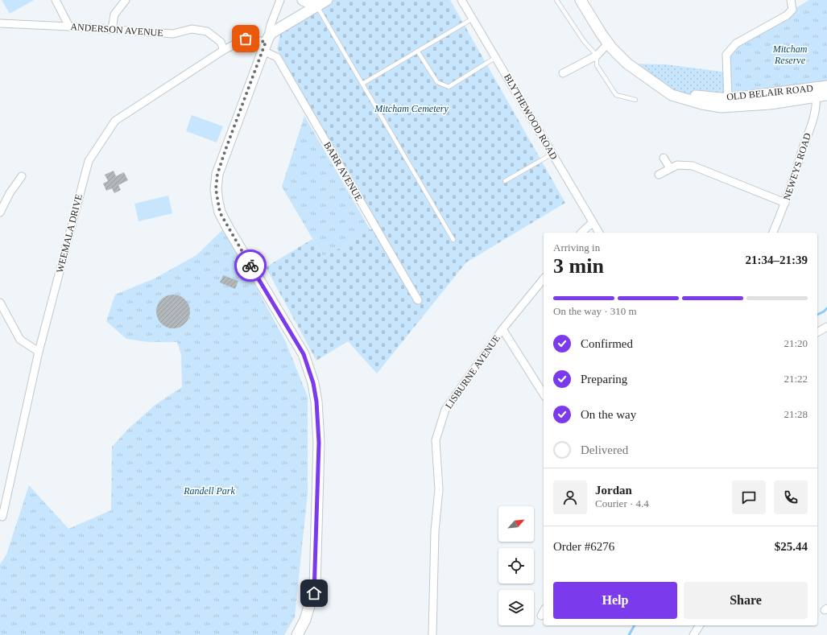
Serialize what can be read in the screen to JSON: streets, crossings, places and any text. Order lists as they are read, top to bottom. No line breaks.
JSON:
{"streets":{"main road":["OLD BELAIR ROAD"],"street":["ANDERSON AVENUE","BLYTHEWOOD ROAD","NEWEYS ROAD","BARR AVENUE","WEEMALA DRIVE","LISBURNE AVENUE"]},"crossings":[["ANDERSON AVENUE","WEEMALA DRIVE"],["OLD BELAIR ROAD","NEWEYS ROAD"],["BARR AVENUE","WEEMALA DRIVE"]],"parks":["Mitcham Reserve","Mitcham Cemetery","Randell Park"],"north":"top right","page":{"heading":["3 min","Arriving in","21:34–21:39"],"panel":["Jordan","Courier · 4.4","Order #6276","$25.44"],"bar":"On the way · 310 m","list":[["Confirmed","21:20"],["Preparing","21:22"],["On the way","21:28"],"Delivered"],"buttons":["Help","Share"]}}
